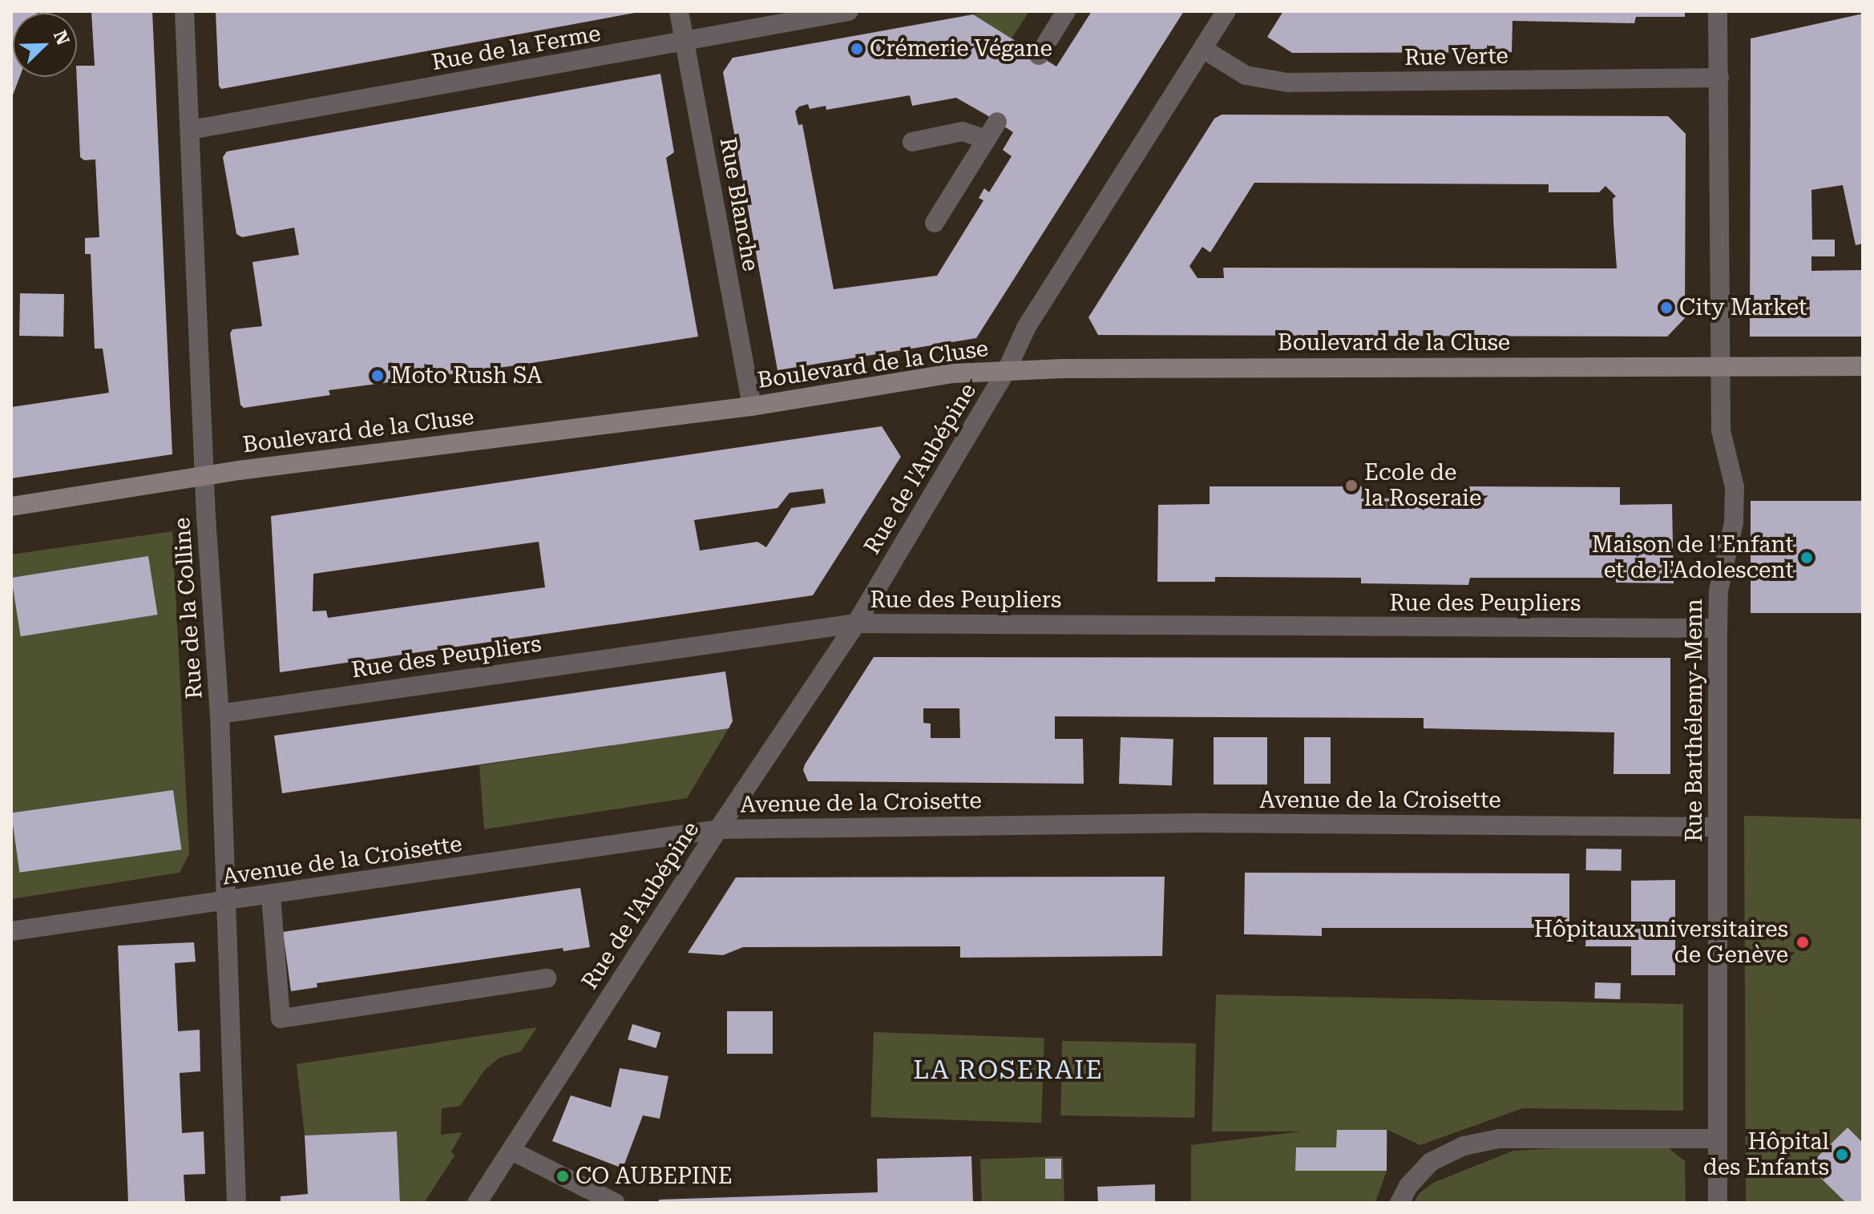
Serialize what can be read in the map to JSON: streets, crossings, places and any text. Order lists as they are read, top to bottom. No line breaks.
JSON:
{"streets":{"street":["Rue de la Ferme","Rue Verte","Rue Blanche","Boulevard de la Cluse","Rue de l'Aubépine","Rue des Peupliers","Rue de la Colline","Rue Barthélemy-Menn","Avenue de la Croisette"]},"crossings":[["Rue de la Ferme","Rue Blanche"],["Rue de la Ferme","Rue de la Colline"],["Rue Verte","Rue de l'Aubépine"],["Rue Verte","Rue Barthélemy-Menn"],["Rue Blanche","Boulevard de la Cluse"],["Boulevard de la Cluse","Rue de l'Aubépine"],["Boulevard de la Cluse","Rue de la Colline"],["Boulevard de la Cluse","Rue Barthélemy-Menn"],["Rue de l'Aubépine","Rue des Peupliers"],["Rue de l'Aubépine","Avenue de la Croisette"],["Rue des Peupliers","Rue de la Colline"],["Rue des Peupliers","Rue Barthélemy-Menn"],["Rue de la Colline","Avenue de la Croisette"],["Rue Barthélemy-Menn","Avenue de la Croisette"]],"districts":["LA ROSERAIE"],"places":["Crémerie Végane","City Market","Moto Rush SA","Ecole de la Roseraie","Maison de l'Enfant et de l'Adolescent","Hôpitaux universitaires de Genève","Hôpital des Enfants","CO AUBEPINE"],"north":"top right"}
